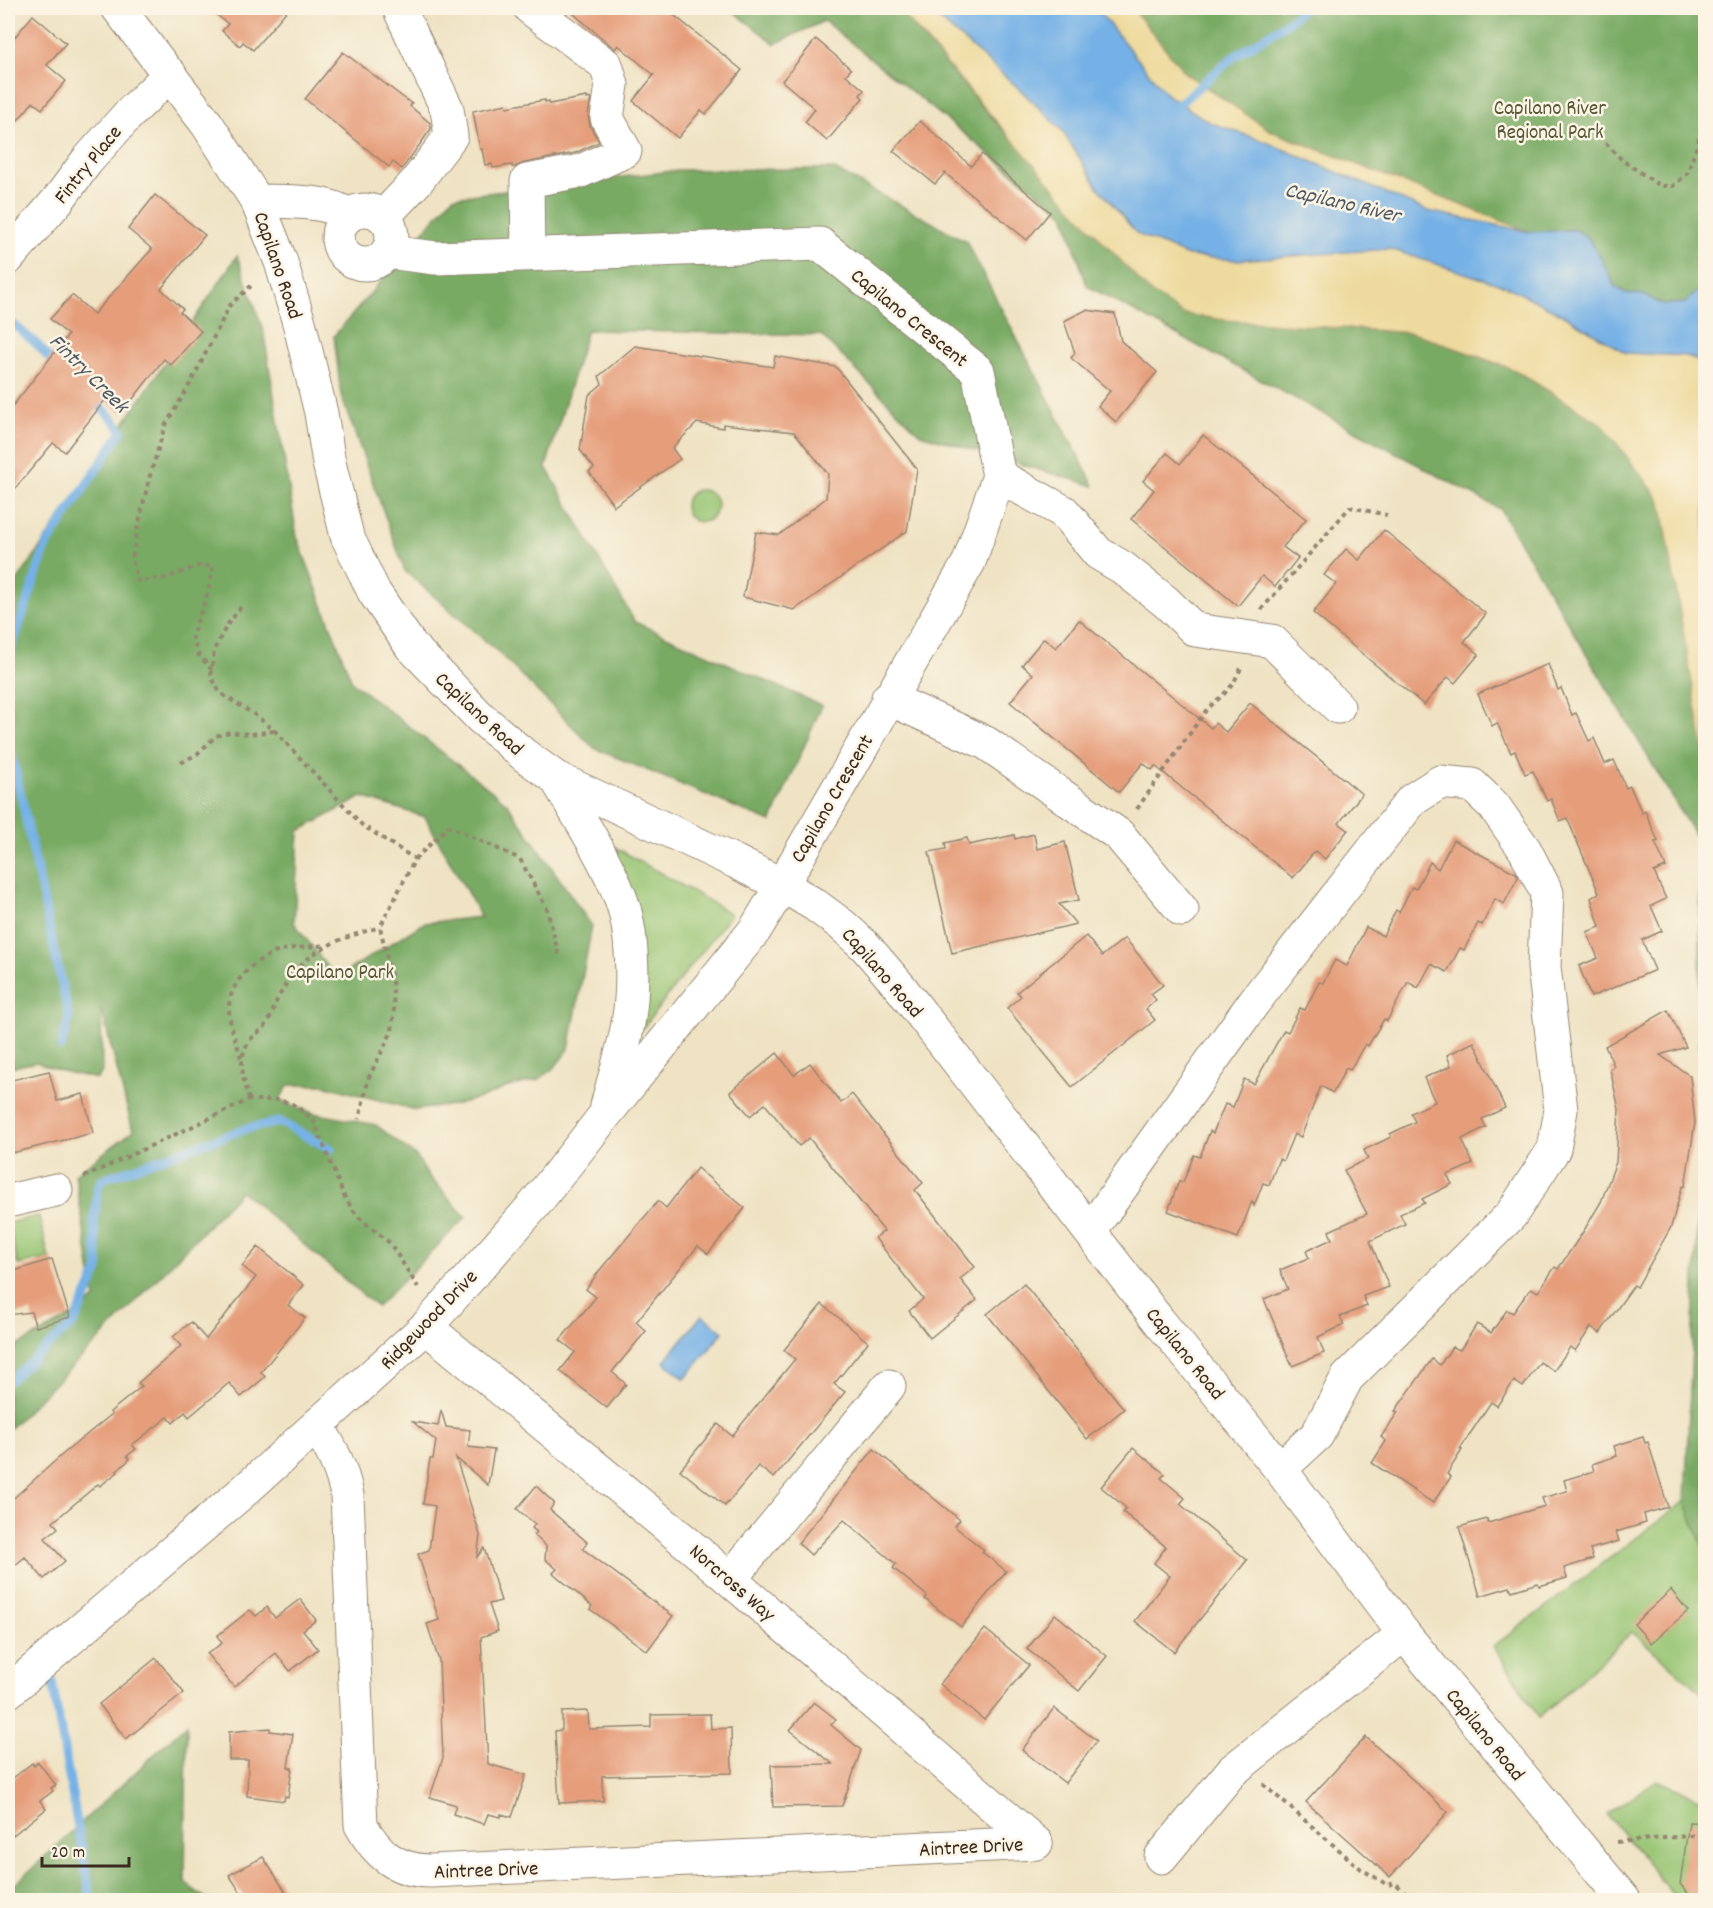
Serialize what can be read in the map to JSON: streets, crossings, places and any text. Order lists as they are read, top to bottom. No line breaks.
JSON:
{"streets":{"main road":["Fintry Place","Capilano Road","Capilano Crescent","Ridgewood Drive","Norcross Way","Aintree Drive"]},"crossings":[["Fintry Place","Capilano Road"],["Capilano Road","Capilano Crescent"],["Capilano Road","Ridgewood Drive"],["Capilano Crescent","Ridgewood Drive"],["Ridgewood Drive","Norcross Way"],["Ridgewood Drive","Aintree Drive"],["Norcross Way","Aintree Drive"]],"water":["Capilano River","Fintry Creek"],"parks":["Capilano River Regional Park","Capilano Park"],"scale_bar":"20 m"}
